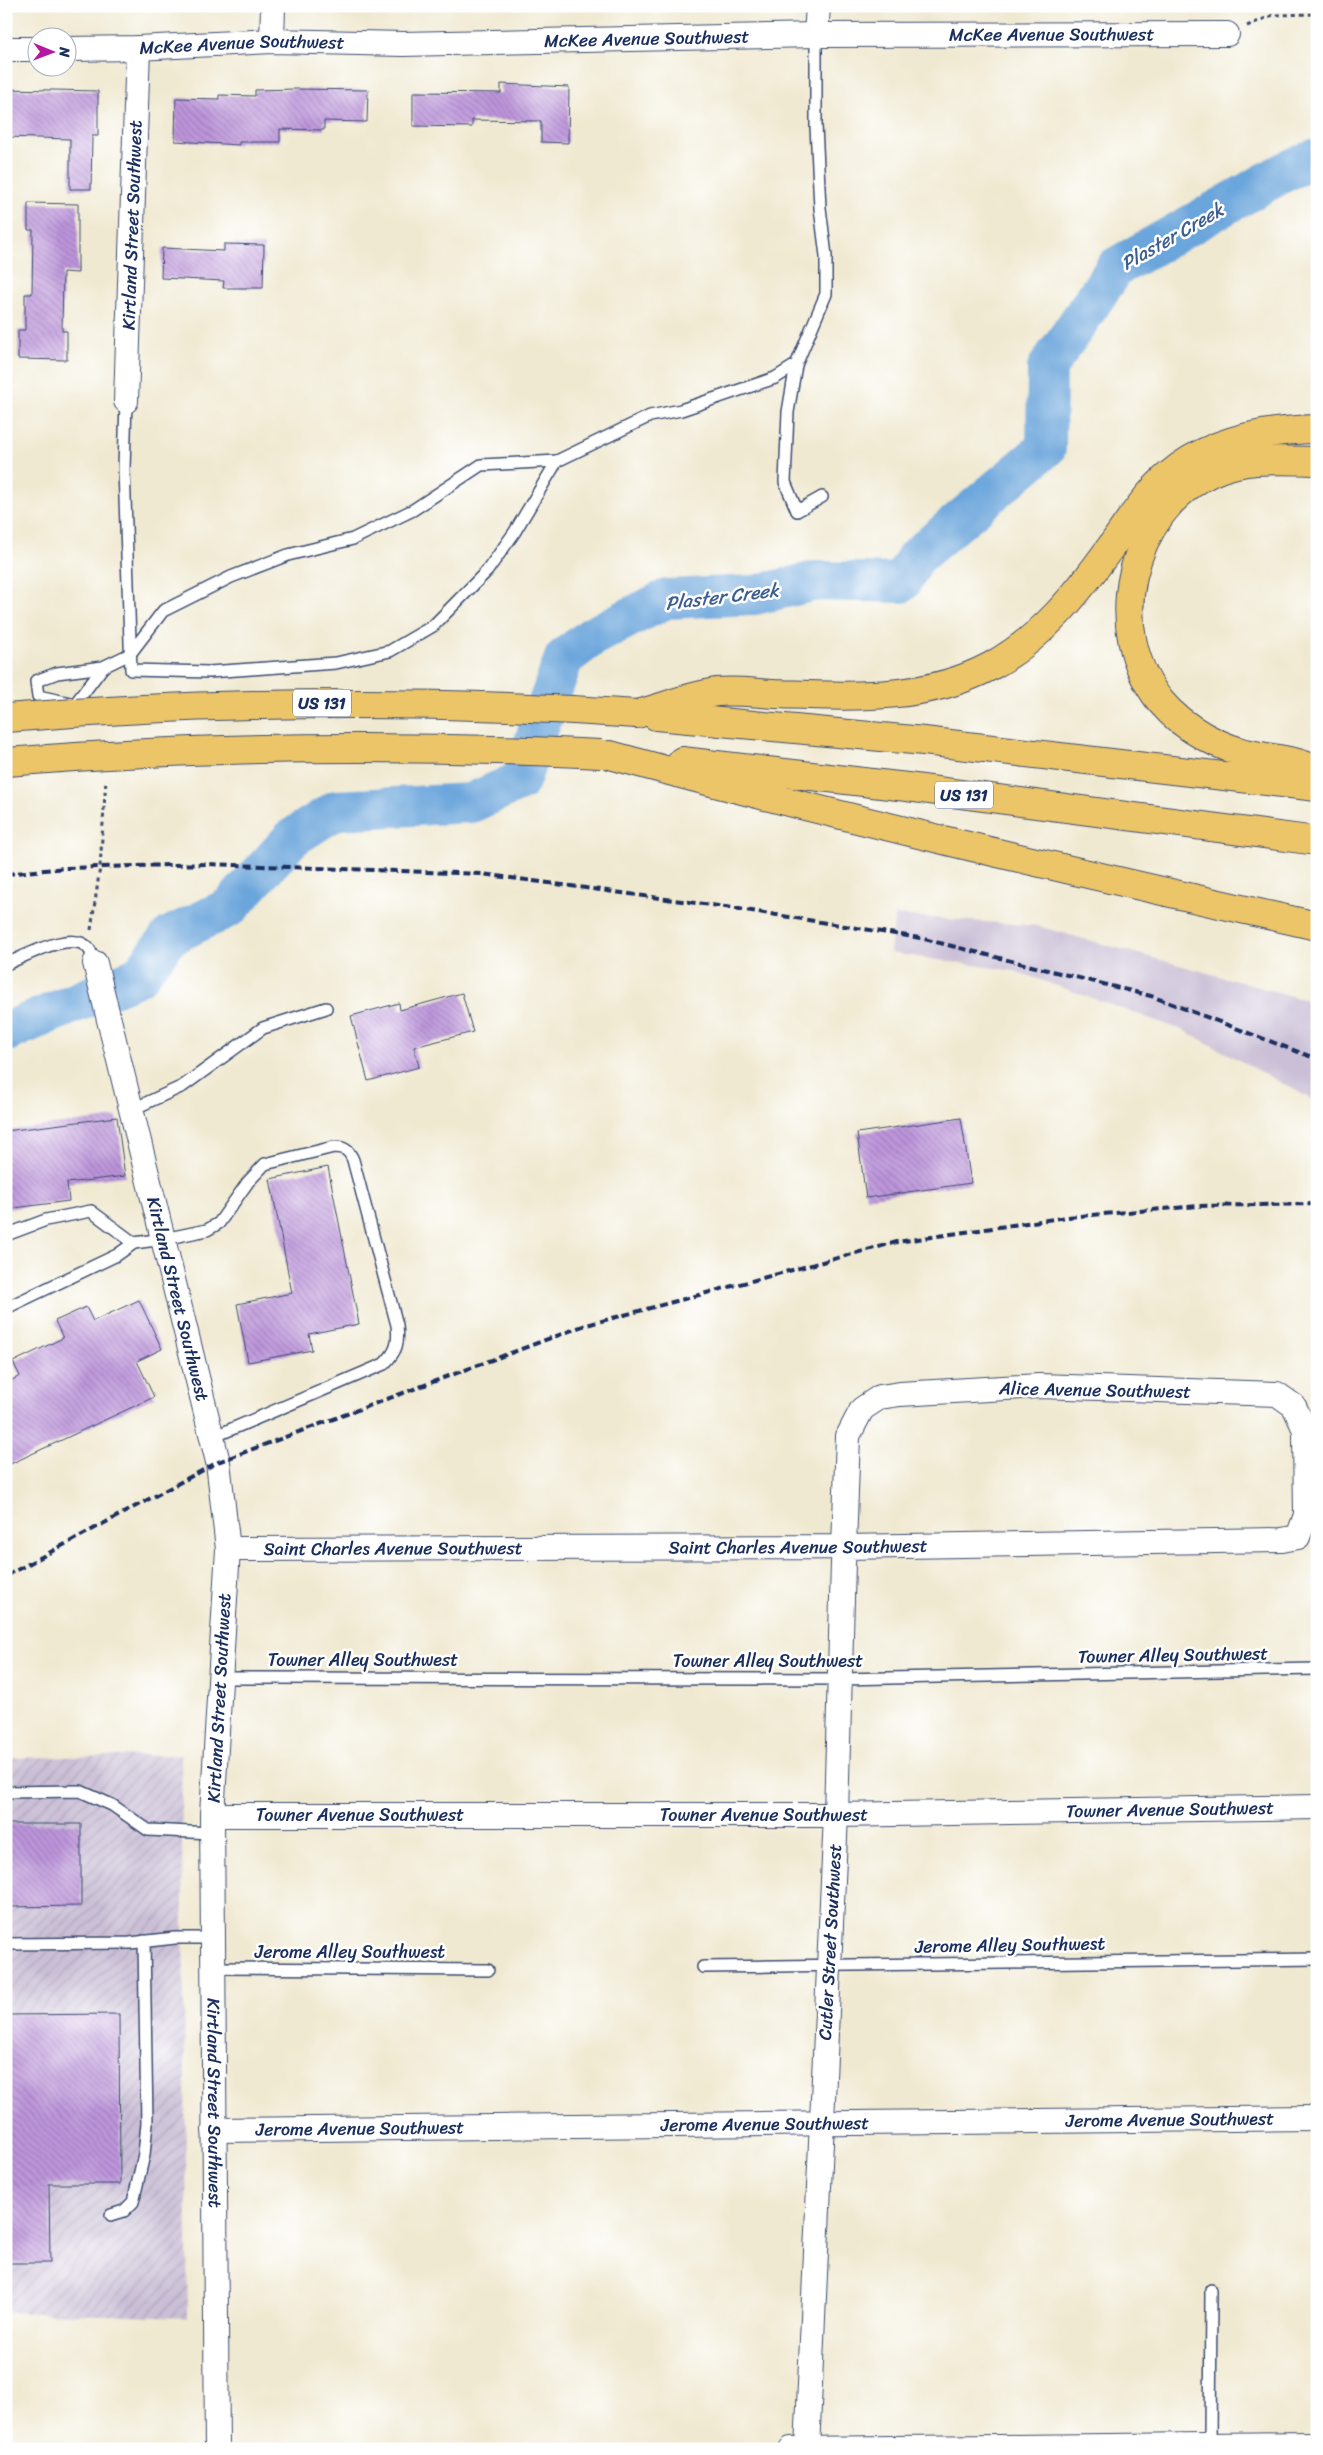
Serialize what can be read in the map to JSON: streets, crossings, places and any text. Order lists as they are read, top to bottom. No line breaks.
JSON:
{"streets":{"highway":["US 131"],"street":["McKee Avenue Southwest","Kirtland Street Southwest","Alice Avenue Southwest","Saint Charles Avenue Southwest","Towner Avenue Southwest","Cutler Street Southwest","Jerome Avenue Southwest"],"lane":["Towner Alley Southwest","Jerome Alley Southwest"]},"crossings":[["McKee Avenue Southwest","Kirtland Street Southwest"],["Kirtland Street Southwest","Saint Charles Avenue Southwest"],["Kirtland Street Southwest","Towner Alley Southwest"],["Kirtland Street Southwest","Towner Avenue Southwest"],["Kirtland Street Southwest","Jerome Alley Southwest"],["Kirtland Street Southwest","Jerome Avenue Southwest"],["Alice Avenue Southwest","Saint Charles Avenue Southwest"],["Alice Avenue Southwest","Cutler Street Southwest"],["Saint Charles Avenue Southwest","Cutler Street Southwest"],["Towner Alley Southwest","Cutler Street Southwest"],["Towner Avenue Southwest","Cutler Street Southwest"],["Cutler Street Southwest","Jerome Alley Southwest"],["Cutler Street Southwest","Jerome Avenue Southwest"]],"water":["Plaster Creek"],"north":"right"}
